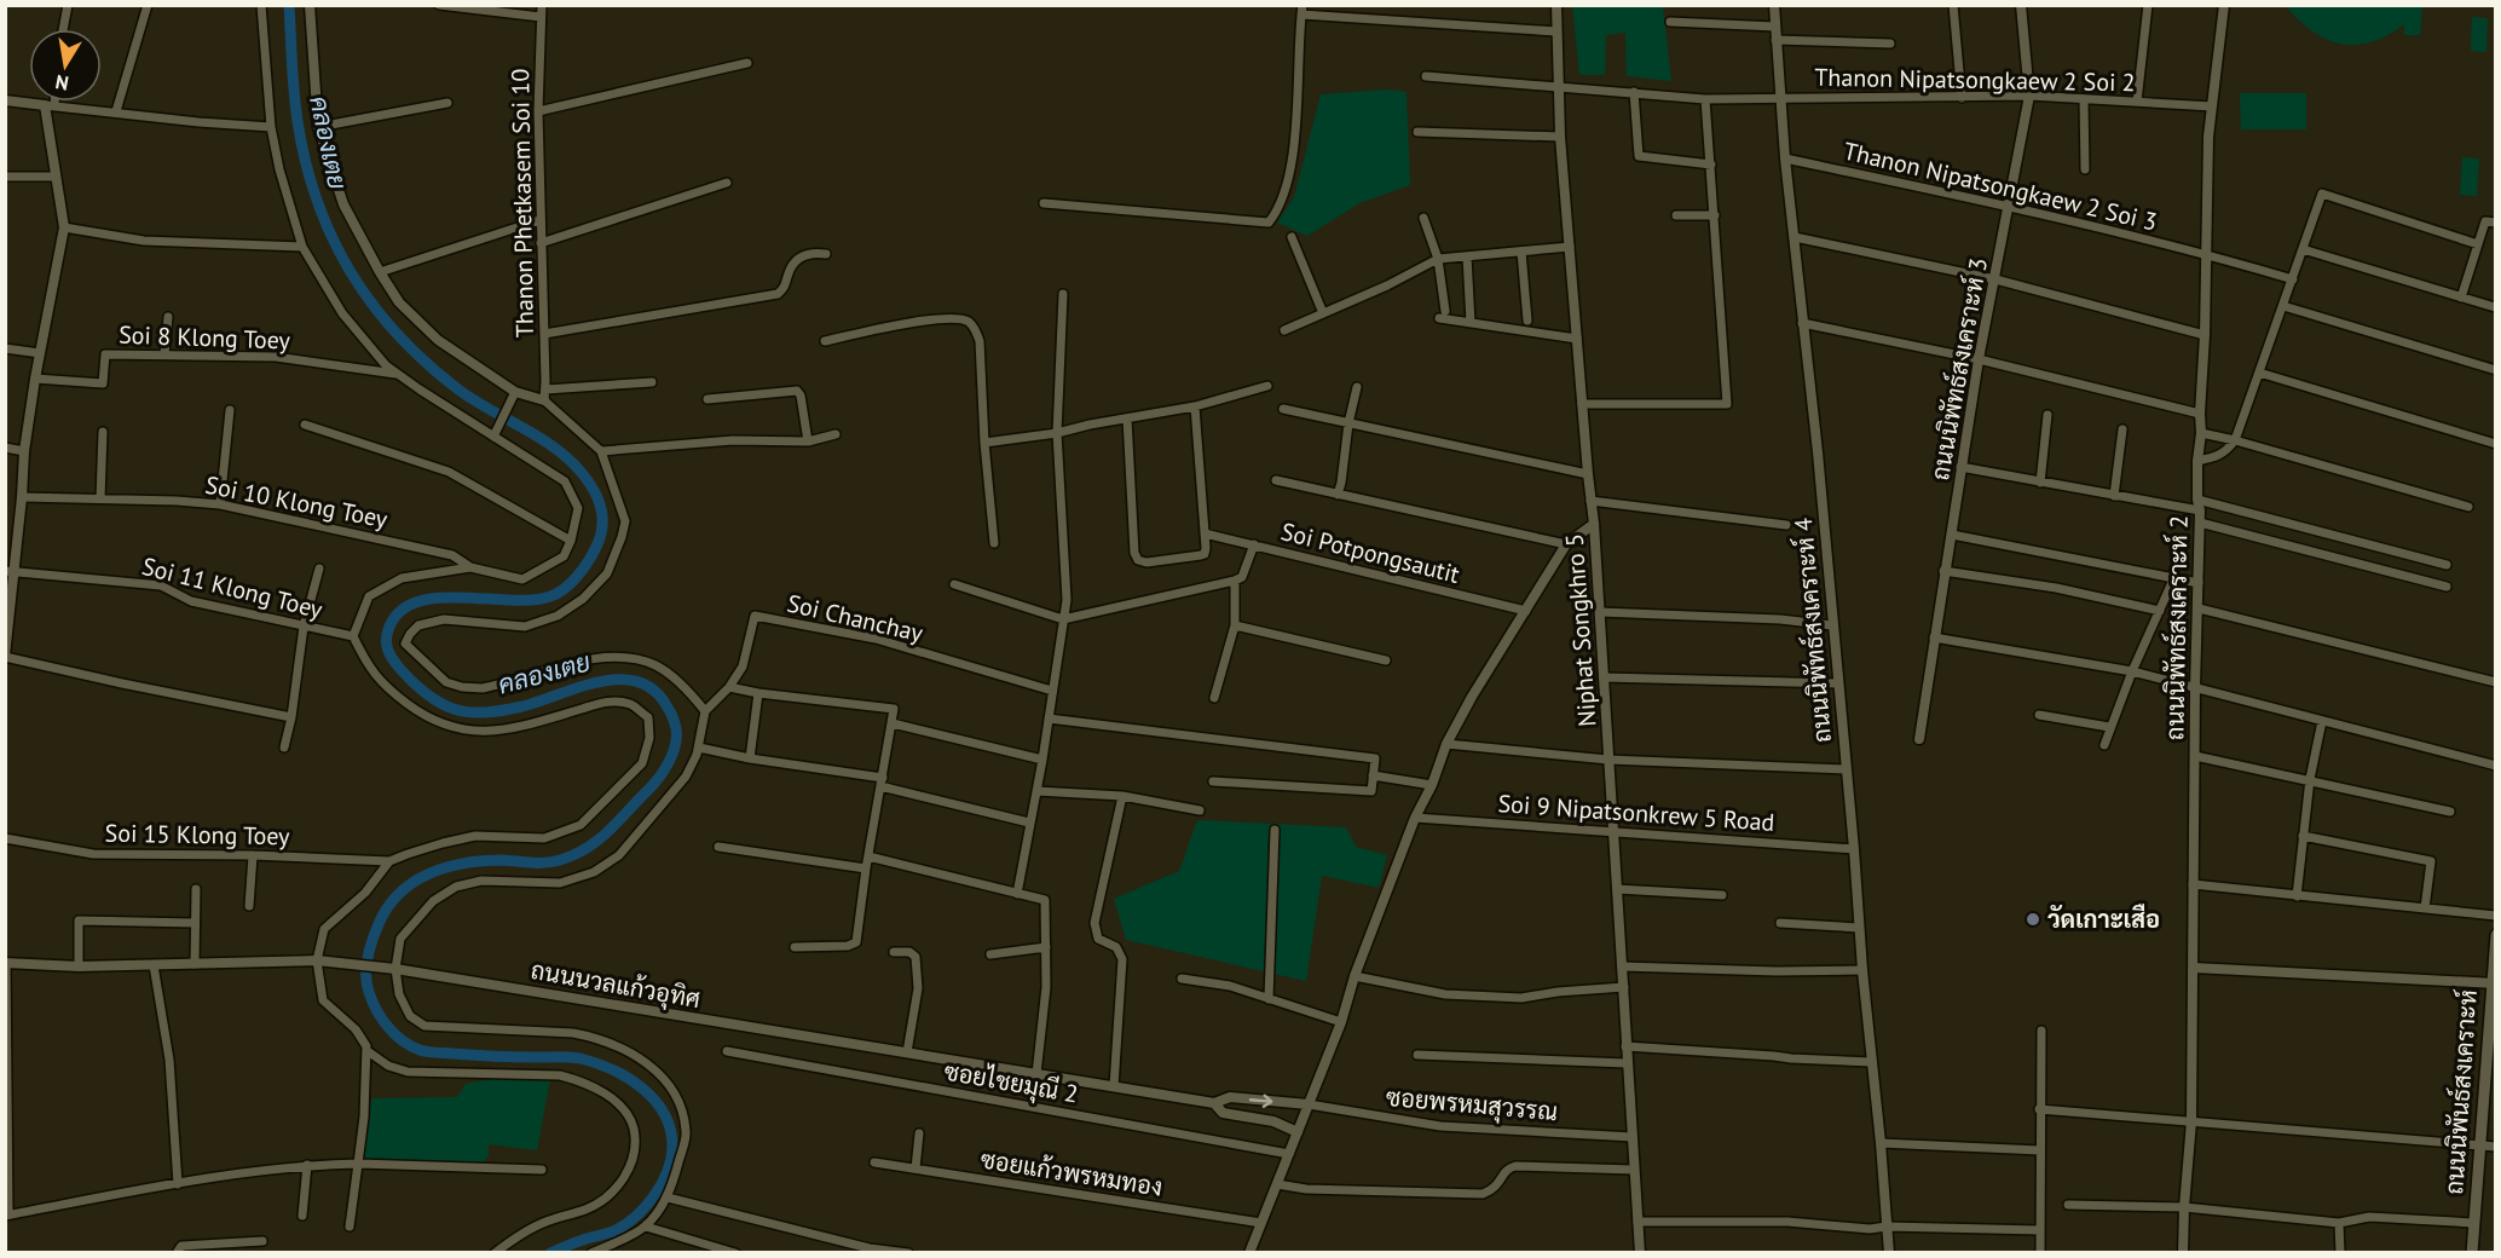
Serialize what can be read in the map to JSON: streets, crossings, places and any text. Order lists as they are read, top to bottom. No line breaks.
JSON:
{"streets":{"main road":["ถนนนิพันธ์สงเคราะห์"],"street":["Thanon Nipatsongkaew 2 Soi 2","Thanon Nipatsongkaew 2 Soi 3","Thanon Phetkasem Soi 10","Soi 8 Klong Toey","ถนนนิพัทธ์สงเคราะห์ 3","Soi 10 Klong Toey","Soi Potpongsautit","Soi 11 Klong Toey","Soi Chanchay","ถนนนิพัทธ์สงเคราะห์ 2","Niphat Songkhro 5","ถนนนิพัทธ์สงเคราะห์ 4","Soi 9 Nipatsonkrew 5 Road","Soi 15 Klong Toey","ถนนนวลแก้วอุทิศ","ซอยไชยมุณี 2","ซอยพรหมสุวรรณ","ซอยแก้วพรหมทอง"]},"crossings":[["Thanon Nipatsongkaew 2 Soi 2","ถนนนิพัทธ์สงเคราะห์ 3"],["Thanon Nipatsongkaew 2 Soi 2","ถนนนิพัทธ์สงเคราะห์ 2"],["Thanon Nipatsongkaew 2 Soi 2","Niphat Songkhro 5"],["Thanon Nipatsongkaew 2 Soi 2","ถนนนิพัทธ์สงเคราะห์ 4"],["Thanon Nipatsongkaew 2 Soi 3","ถนนนิพัทธ์สงเคราะห์ 3"],["Thanon Nipatsongkaew 2 Soi 3","ถนนนิพัทธ์สงเคราะห์ 2"],["Thanon Nipatsongkaew 2 Soi 3","ถนนนิพัทธ์สงเคราะห์ 4"],["Niphat Songkhro 5","Soi 9 Nipatsonkrew 5 Road"],["Niphat Songkhro 5","ซอยพรหมสุวรรณ"],["ถนนนิพัทธ์สงเคราะห์ 4","Soi 9 Nipatsonkrew 5 Road"],["ถนนนวลแก้วอุทิศ","ซอยพรหมสุวรรณ"]],"water":["คลองเตย"],"places":["วัดเกาะเสือ"],"north":"bottom"}
